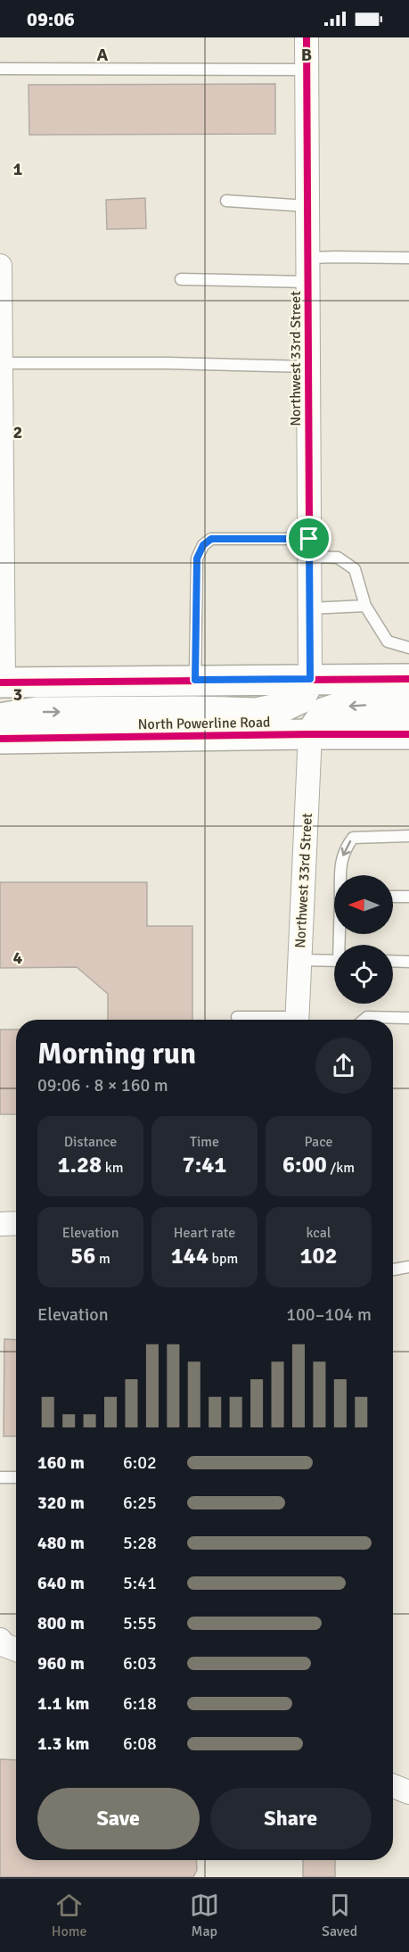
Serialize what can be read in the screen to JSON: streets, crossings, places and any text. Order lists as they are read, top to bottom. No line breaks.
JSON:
{"streets":{"main road":["North Powerline Road"],"street":["Northwest 33rd Street"]},"crossings":[["Northwest 33rd Street","North Powerline Road"]],"north":"left","page":{"status":"09:06","heading":["Morning run","09:06 · 8 × 160 m"],"stats":[["Distance","1.28 km"],["Time","7:41"],["Pace","6:00 /km"],["Elevation","56 m"],["Heart rate","144 bpm"],["kcal","102"]],"chart":["Elevation","100–104 m"],"list":[{"name":"160 m","note":"6:02"},{"name":"320 m","note":"6:25"},{"name":"480 m","note":"5:28"},{"name":"640 m","note":"5:41"},{"name":"800 m","note":"5:55"},{"name":"960 m","note":"6:03"},{"name":"1.1 km","note":"6:18"},{"name":"1.3 km","note":"6:08"}],"buttons":["Save","Share"],"tabs":["Home","Map","Saved"]},"grid":{"columns":["A","B"],"rows":["1","2","3","4"]}}
